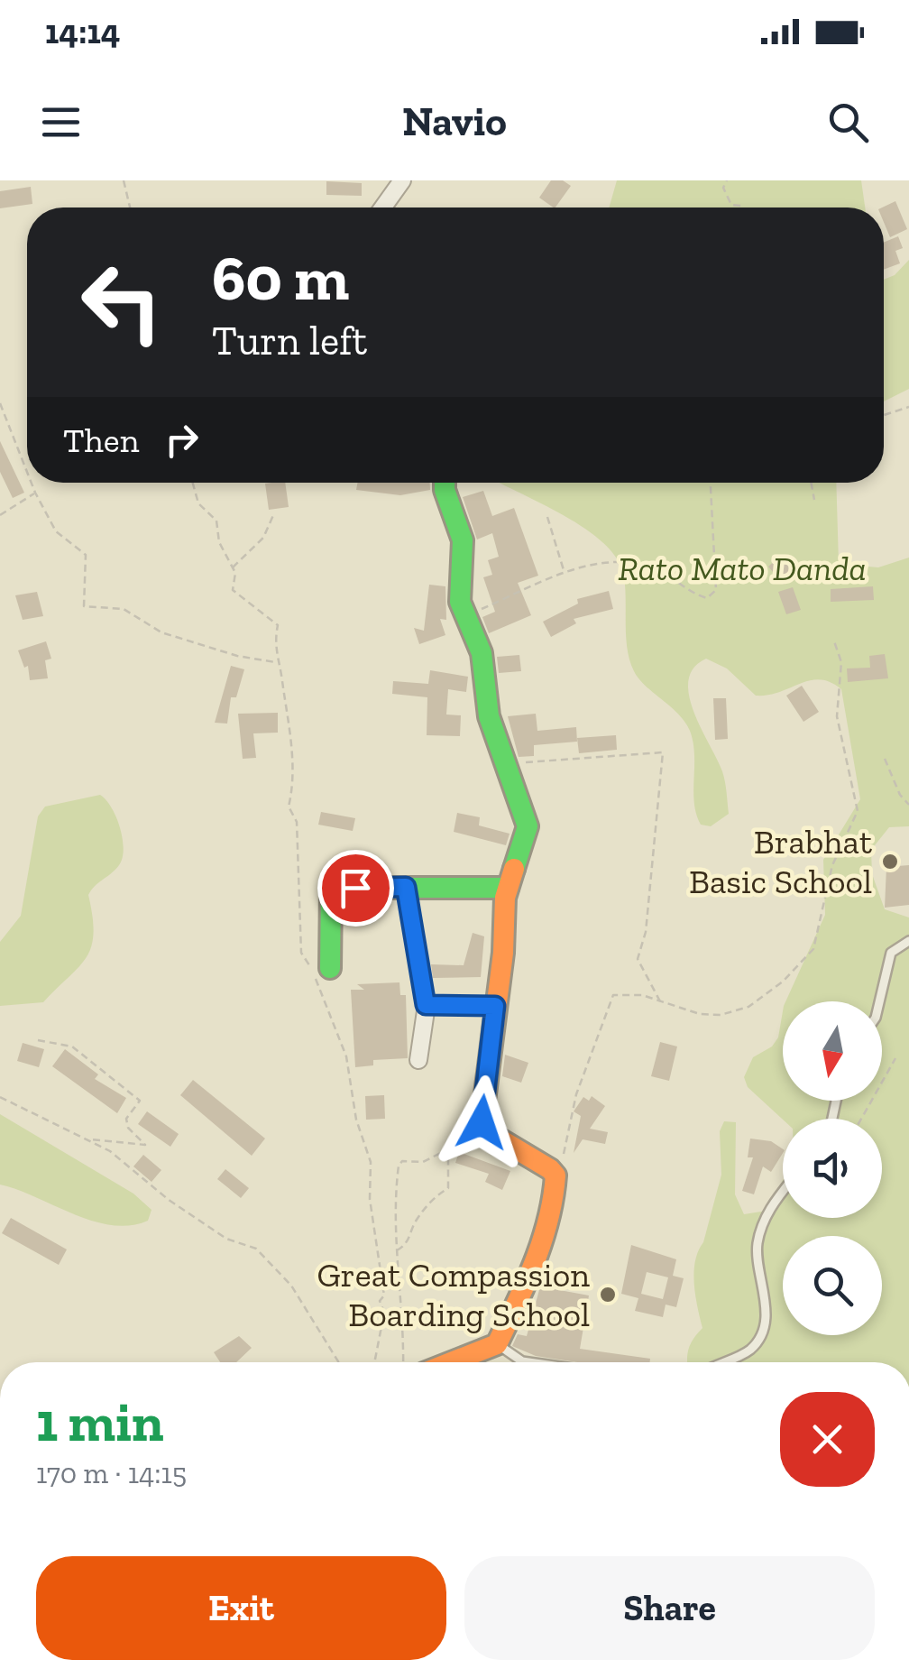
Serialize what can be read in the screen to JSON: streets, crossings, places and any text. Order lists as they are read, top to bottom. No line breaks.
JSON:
{"parks":["Rato Mato Danda"],"places":["Brabhat Basic School","Great Compassion Boarding School"],"north":"bottom","page":{"status":"14:14","header":"Navio","turn":["60 m","Turn left"],"then":"Then","heading":["1 min","170 m · 14:15"],"buttons":["Exit","Share"]}}
